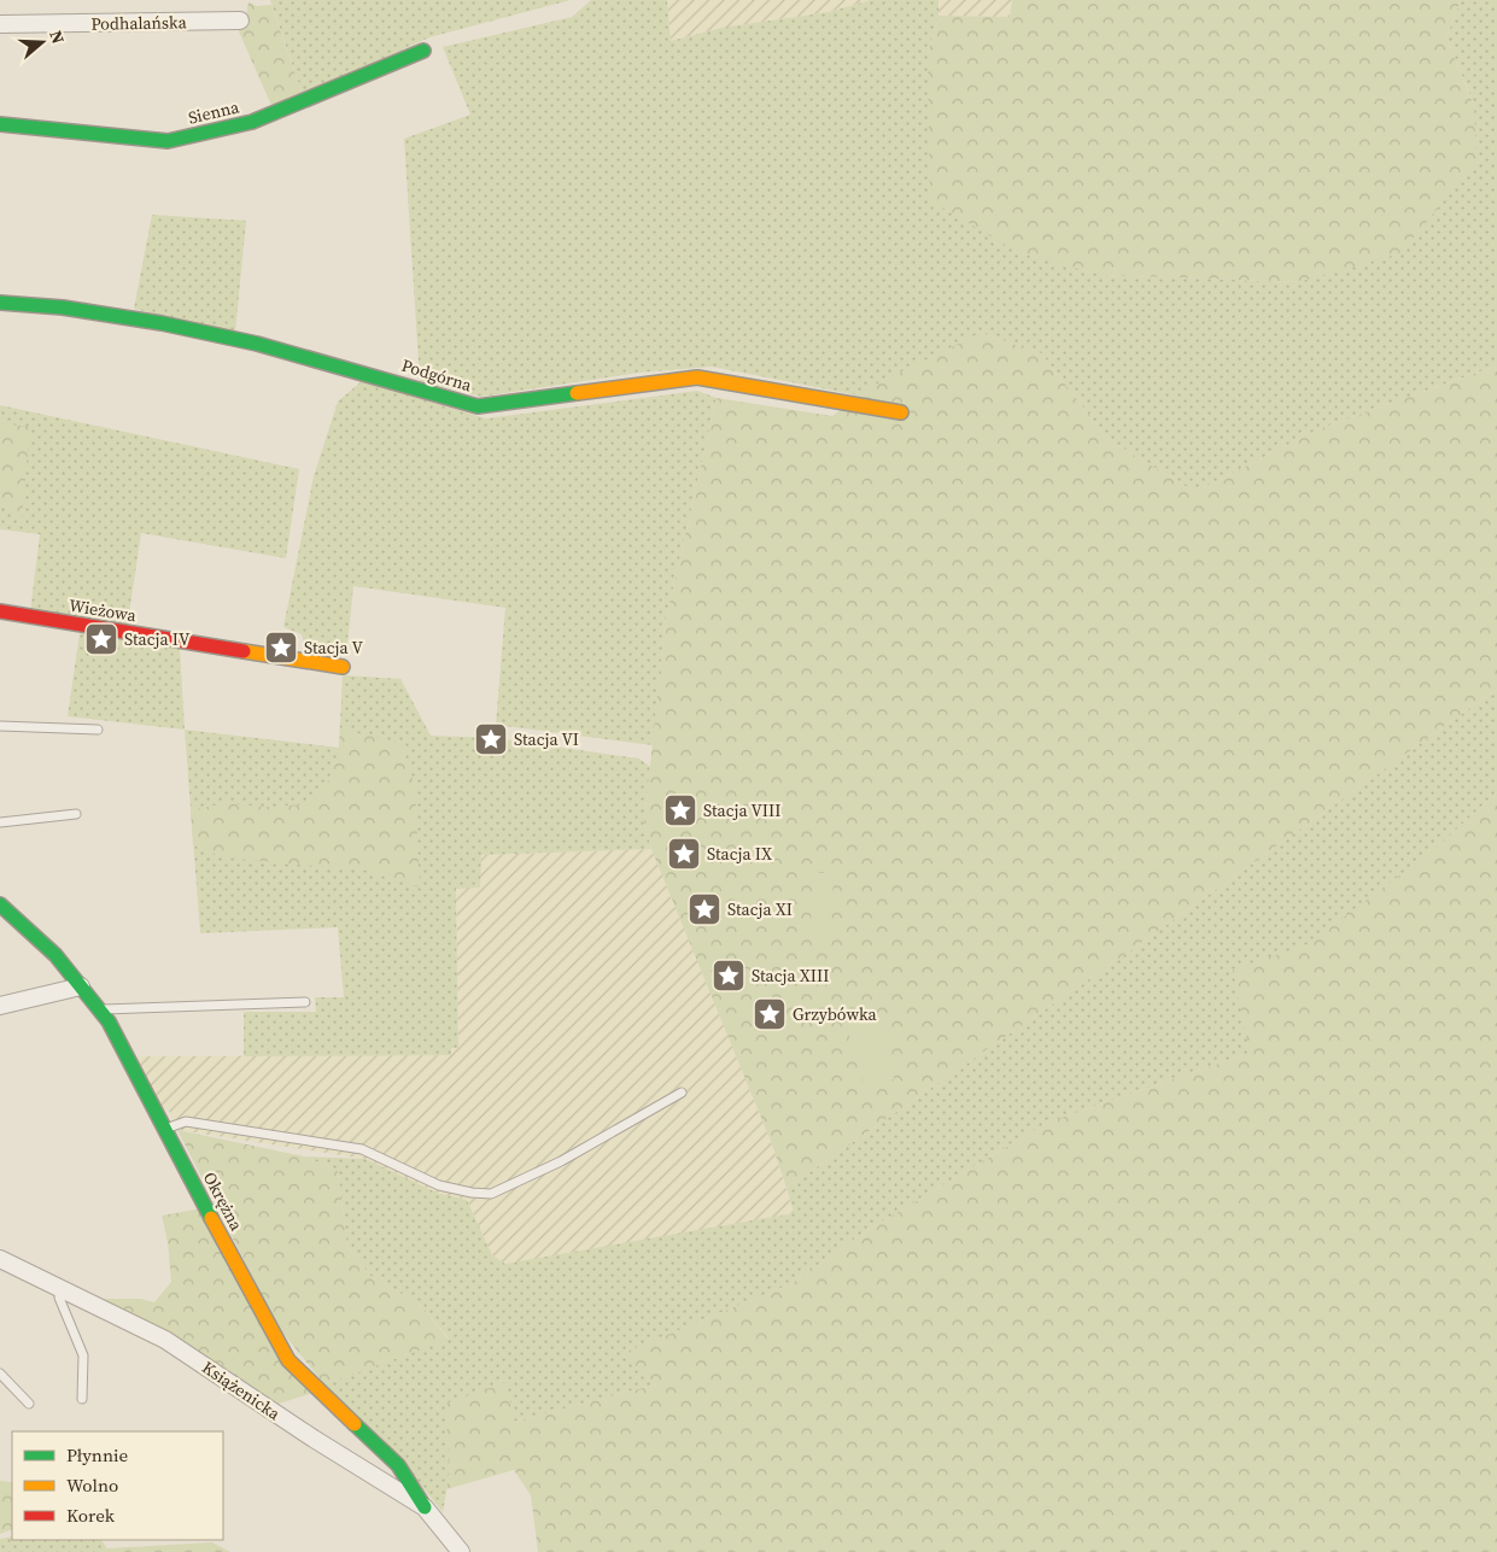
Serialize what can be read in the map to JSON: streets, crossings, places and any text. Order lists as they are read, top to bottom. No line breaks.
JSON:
{"streets":{"street":["Podhalańska","Sienna","Podgórna","Wieżowa","Okrężna","Książenicka"]},"crossings":[["Okrężna","Książenicka"]],"places":{"place":["Stacja IV","Stacja V","Stacja VI","Stacja VIII","Stacja IX","Stacja XI","Stacja XIII","Grzybówka"]},"legend":["Płynnie","Wolno","Korek"],"north":"right"}
